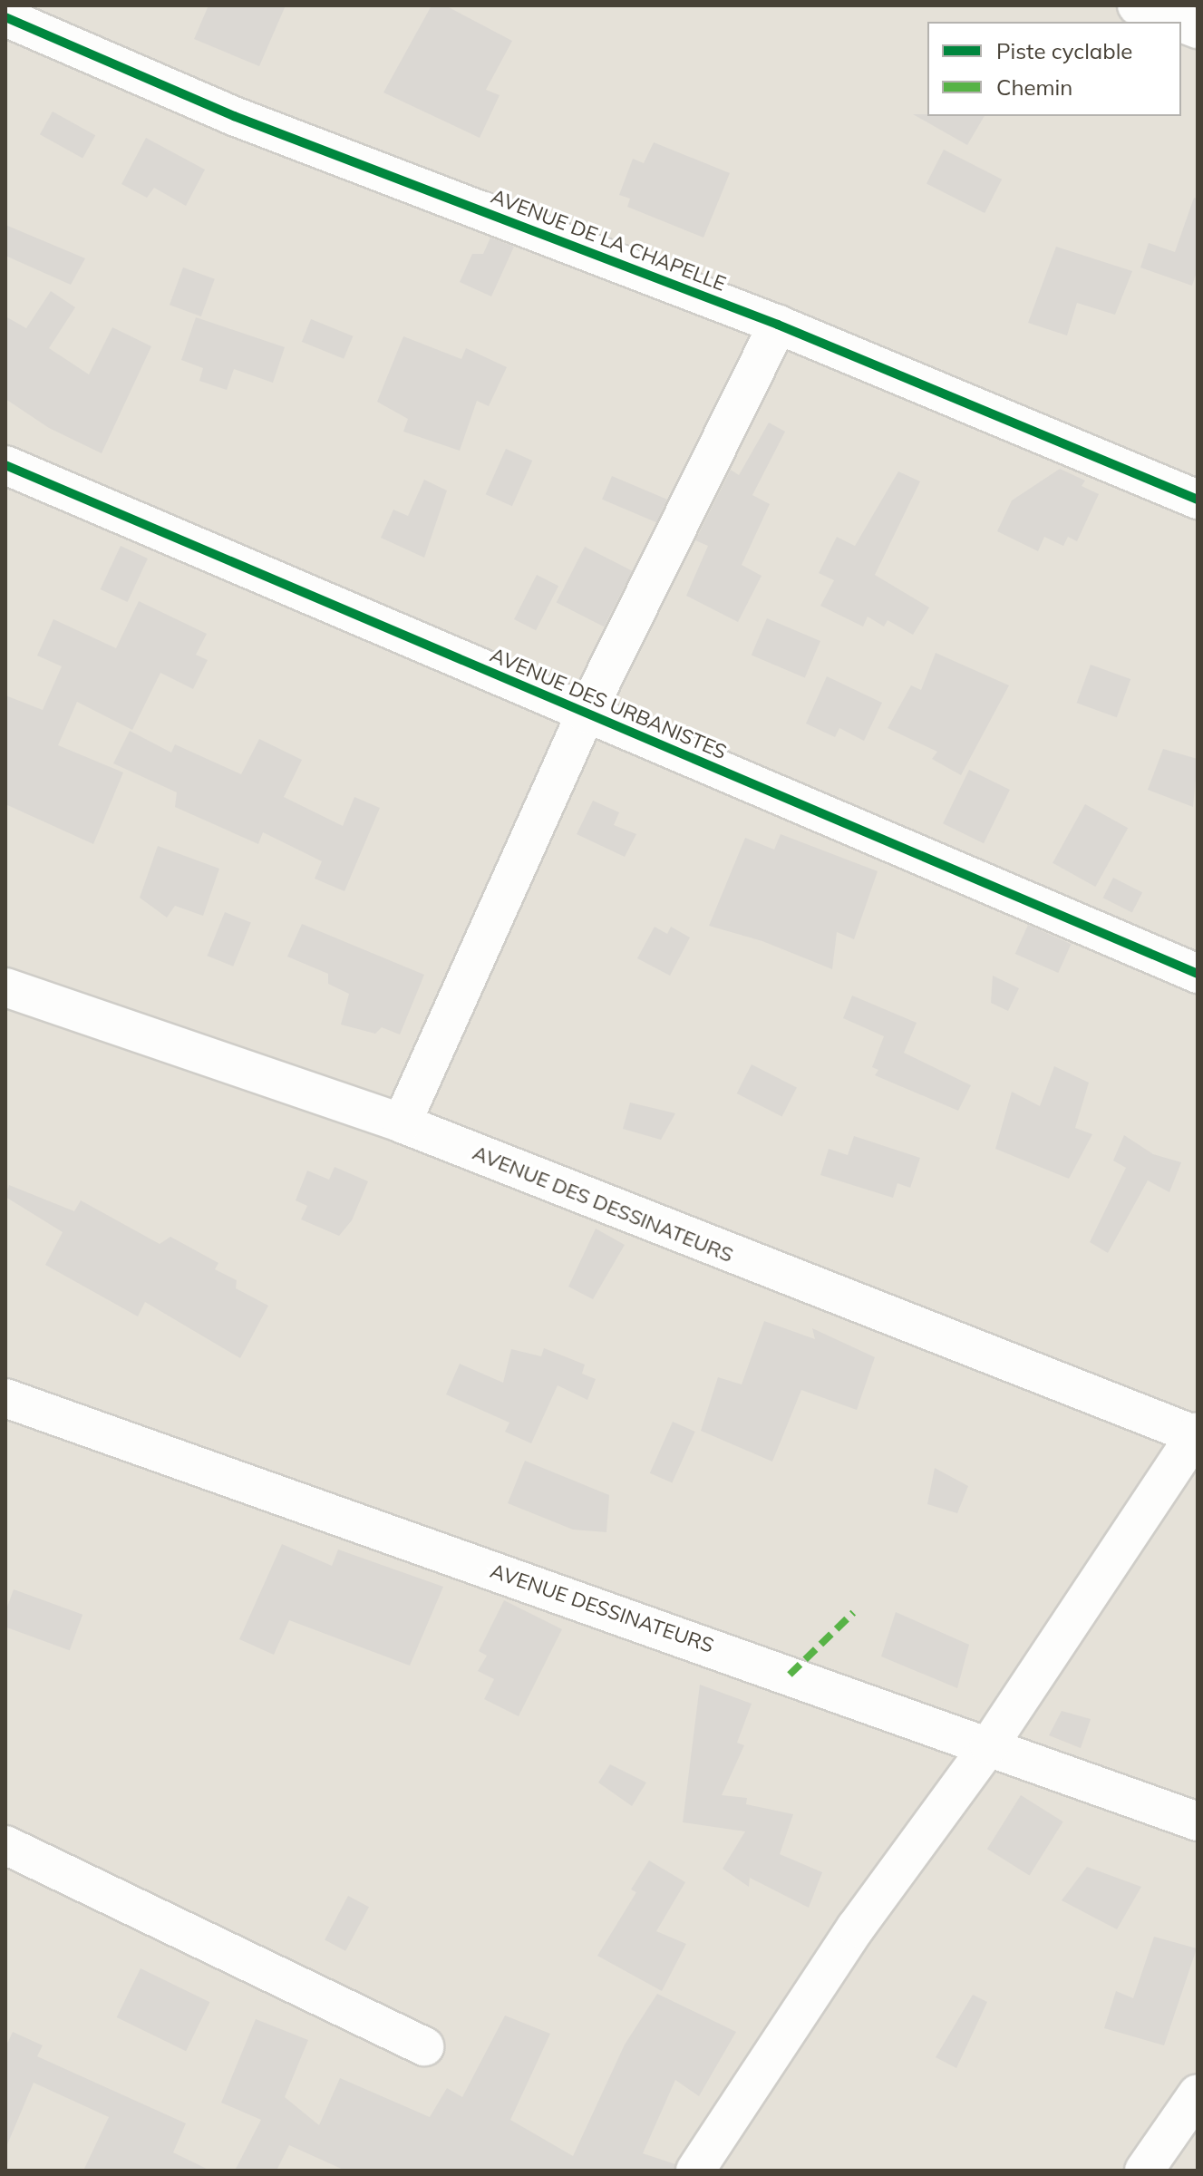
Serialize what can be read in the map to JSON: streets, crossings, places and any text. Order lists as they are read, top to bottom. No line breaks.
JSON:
{"streets":{"street":["AVENUE DE LA CHAPELLE","AVENUE DES URBANISTES","AVENUE DES DESSINATEURS","AVENUE DESSINATEURS"]},"legend":["Piste cyclable","Chemin"]}
